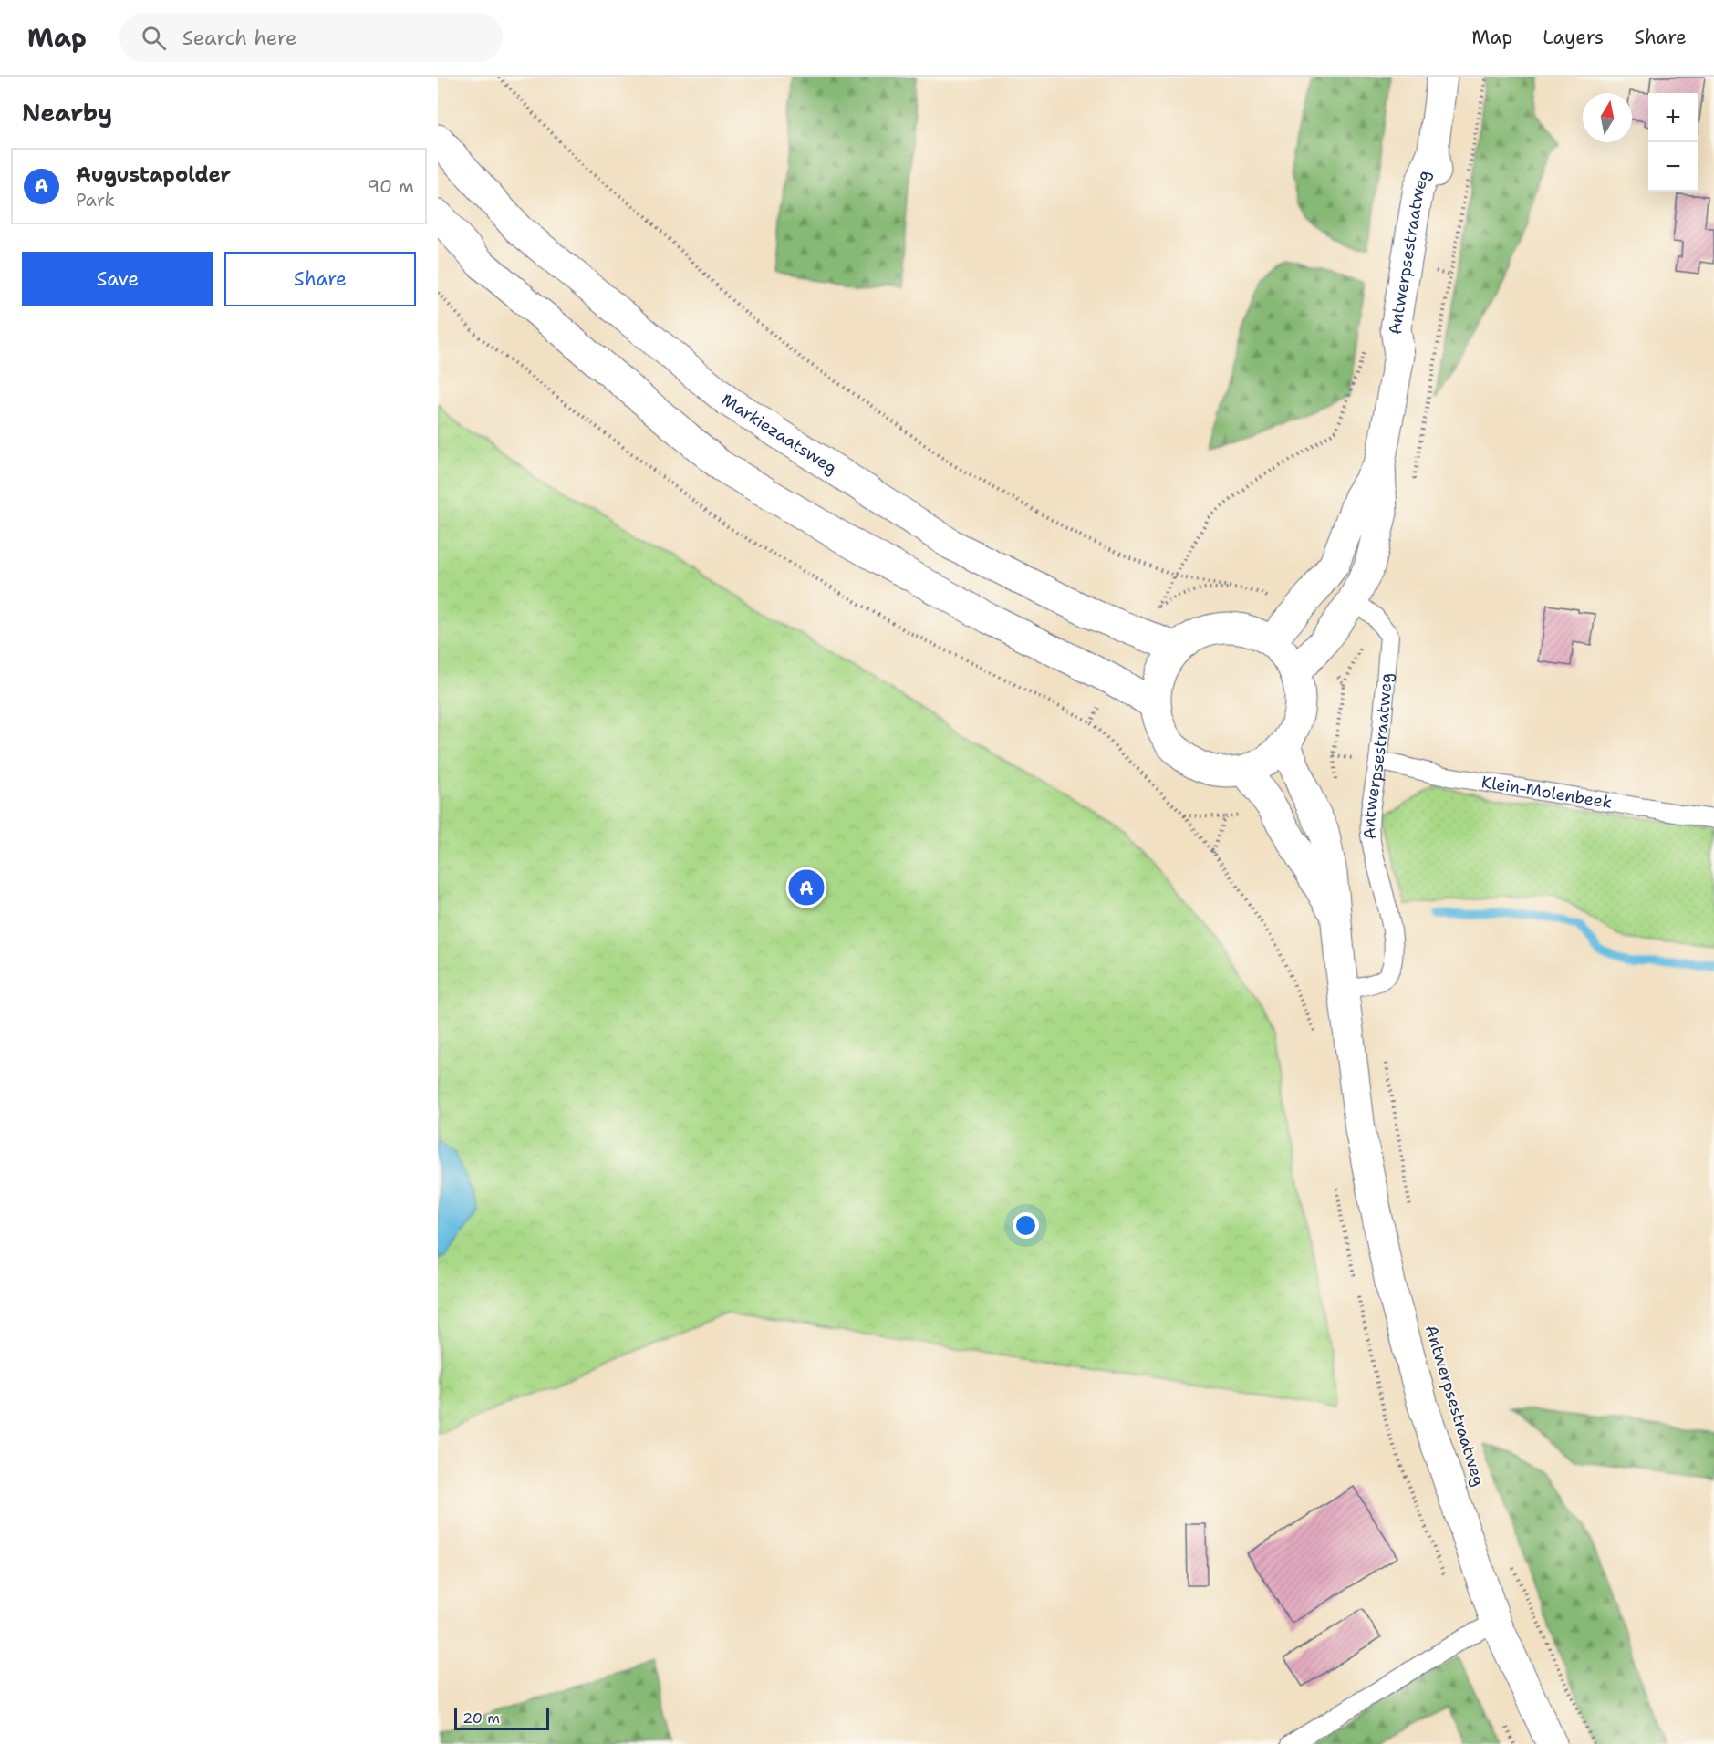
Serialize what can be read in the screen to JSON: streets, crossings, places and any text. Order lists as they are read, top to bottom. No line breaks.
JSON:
{"streets":{"main road":["Antwerpsestraatweg","Markiezaatsweg"],"lane":["Klein-Molenbeek"]},"crossings":[["Antwerpsestraatweg","Markiezaatsweg"],["Antwerpsestraatweg","Klein-Molenbeek"]],"scale_bar":"20 m","north":"top","page":{"header":"Map","search":"Search here","nav":["Map","Layers","Share"],"heading":"Nearby","map_buttons":["+","−"],"list":[{"mark":"A","name":"Augustapolder","note":"Park","value":"90 m"}],"buttons":["Save","Share"],"pins":"A","scale":"20 m"}}
